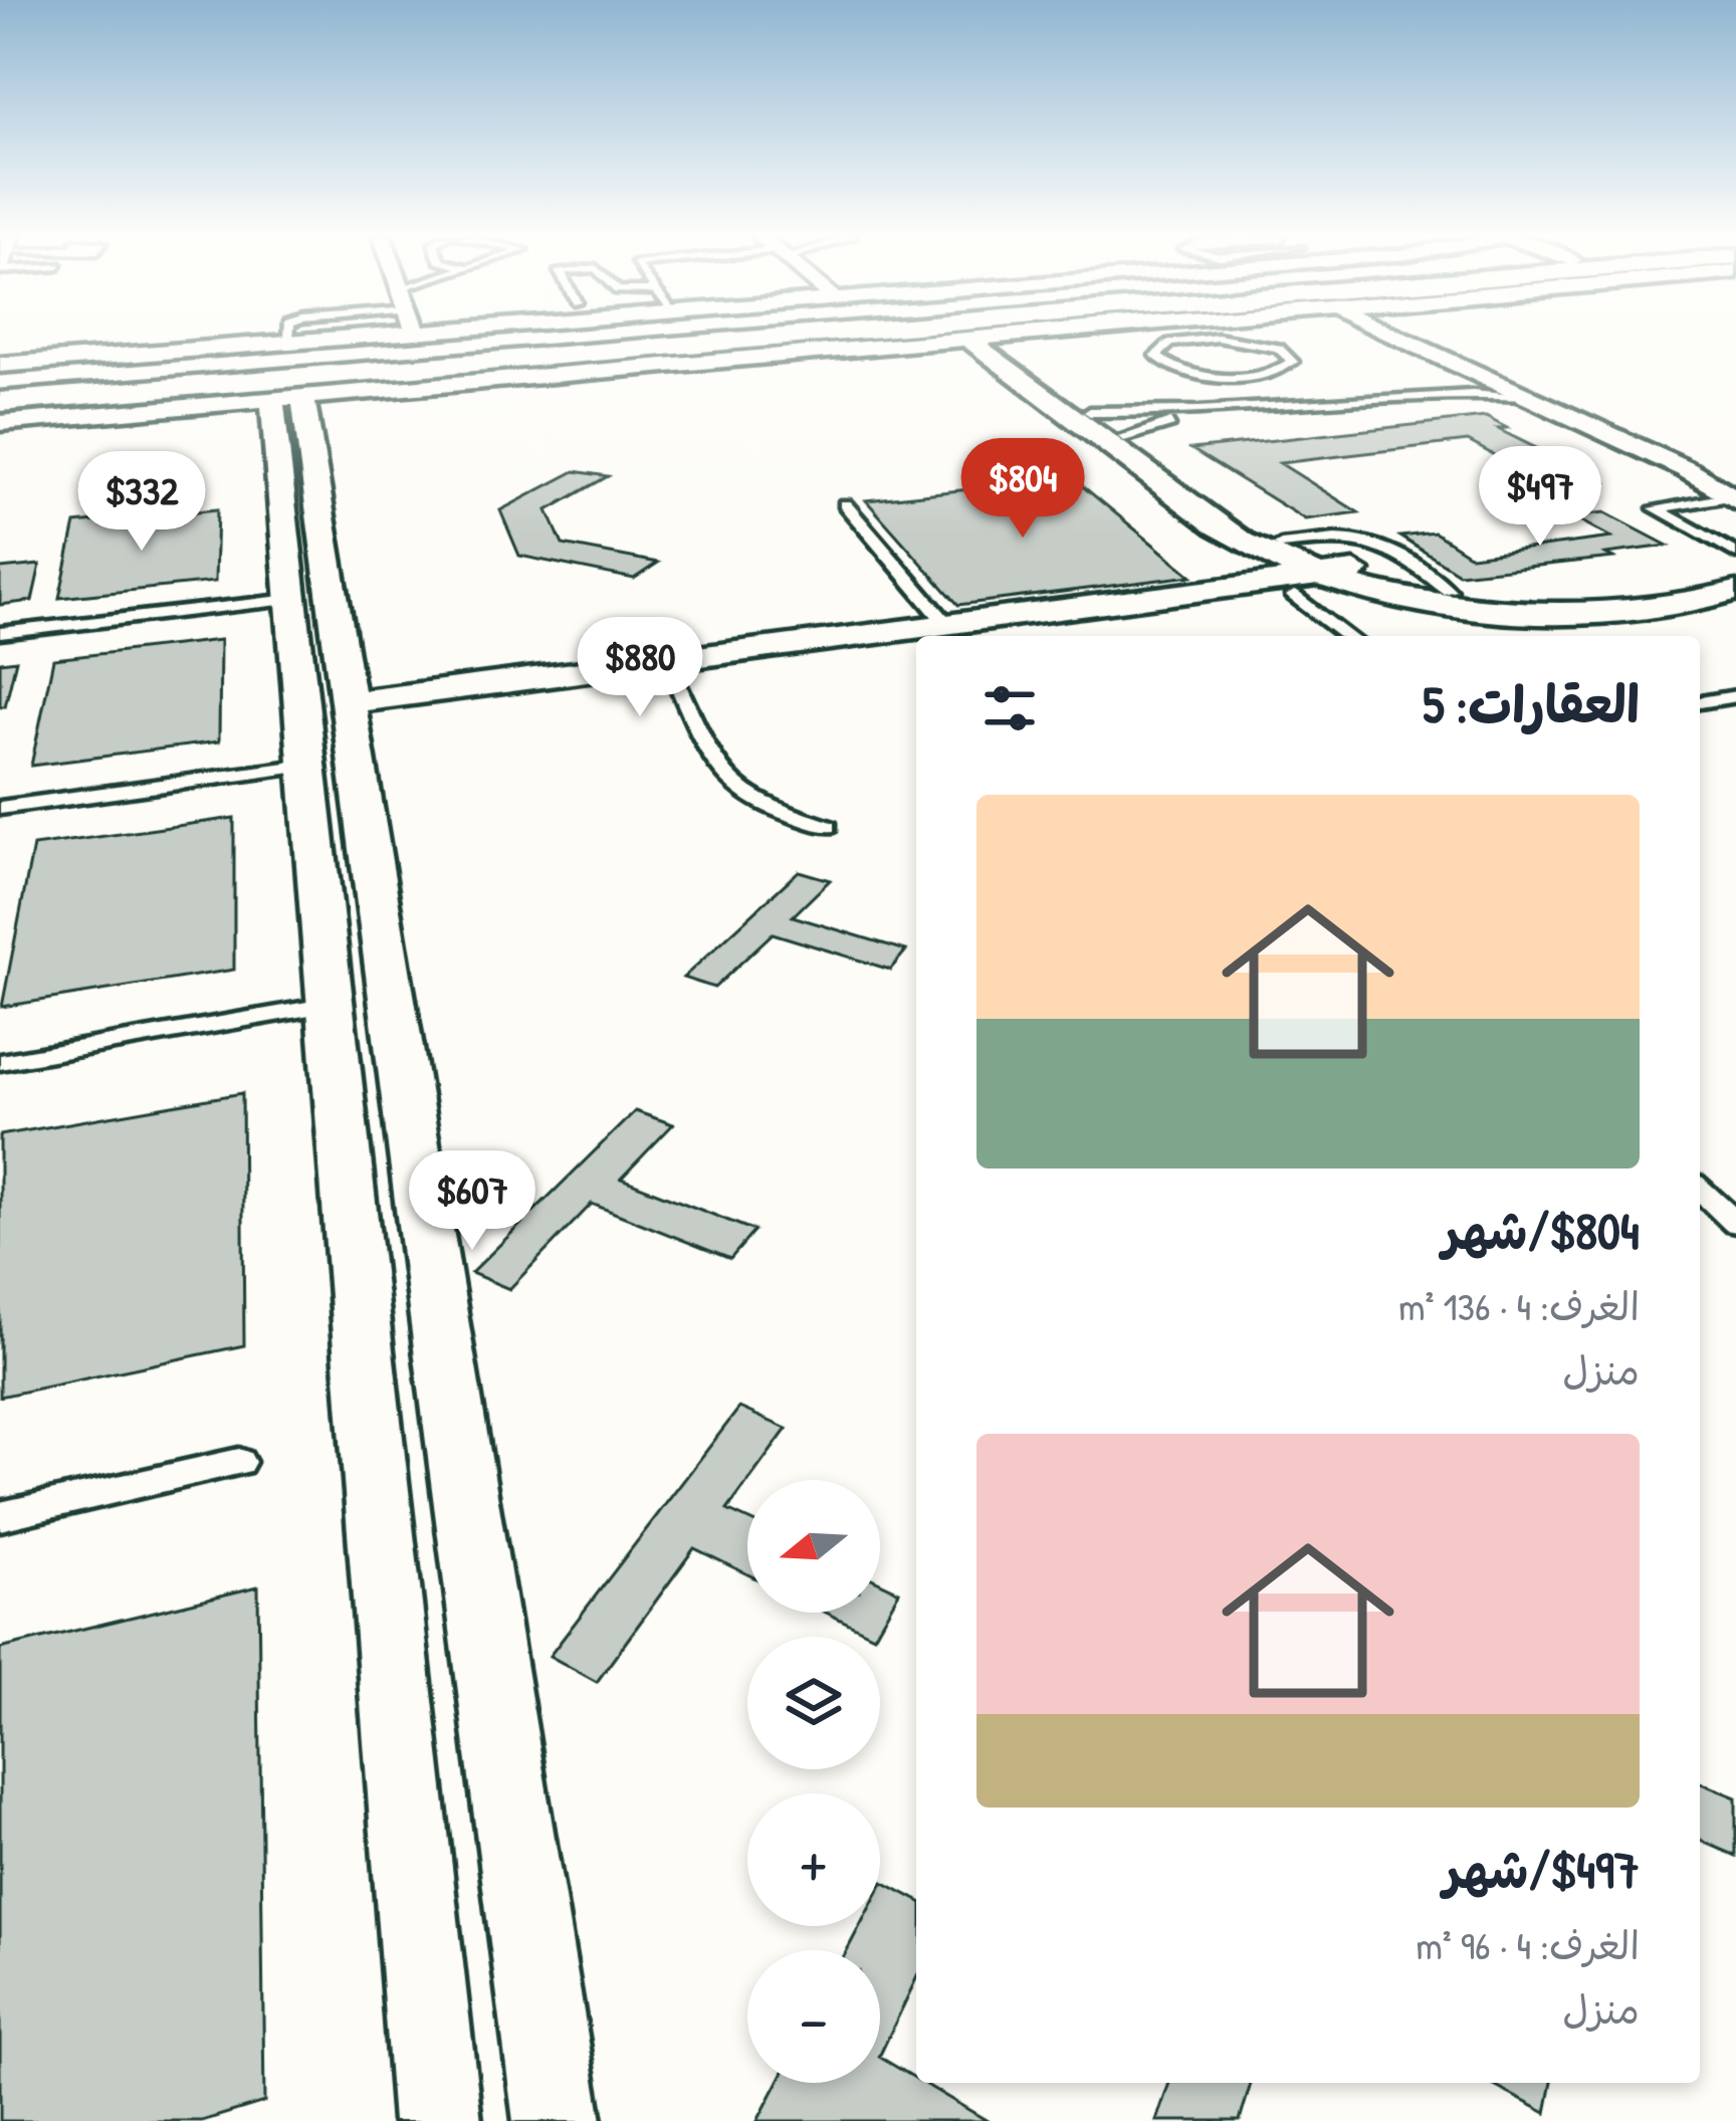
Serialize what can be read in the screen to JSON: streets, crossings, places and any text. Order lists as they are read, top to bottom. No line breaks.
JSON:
{"north":"left","page":{"price":["$804","$497","$332","$880","$607"],"heading":"العقارات: 5","list":[{"name":"$804/شهر","note":"الغرف: 4 · 136 m² · منزل"},{"name":"$497/شهر","note":"الغرف: 4 · 96 m² · منزل"}],"map_buttons":["+","−"]}}
